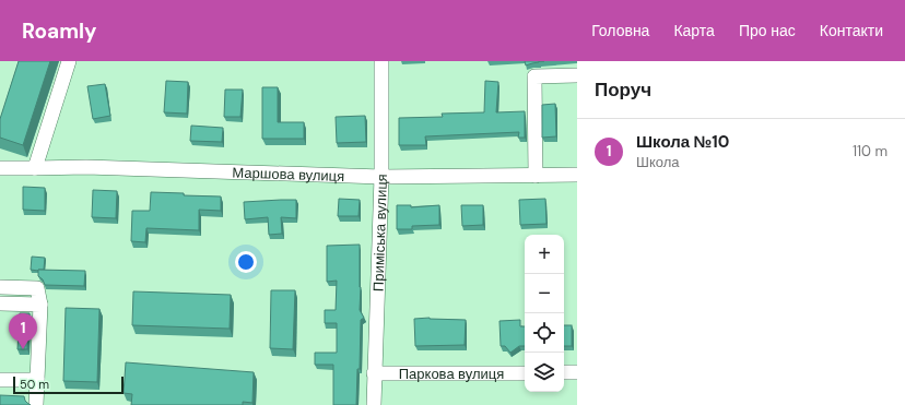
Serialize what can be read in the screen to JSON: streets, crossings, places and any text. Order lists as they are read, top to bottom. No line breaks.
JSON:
{"streets":{"street":["Маршова вулиця","Приміська вулиця","Паркова вулиця"]},"crossings":[["Маршова вулиця","Приміська вулиця"],["Приміська вулиця","Паркова вулиця"]],"scale_bar":"50 m","page":{"header":"Roamly","nav":["Головна","Карта","Про нас","Контакти"],"heading":"Поруч","list":[{"mark":"1","name":"Школа №10","note":"Школа","value":"110 m"}],"map_buttons":["+","−"],"pins":"1","scale":"50 m"}}
